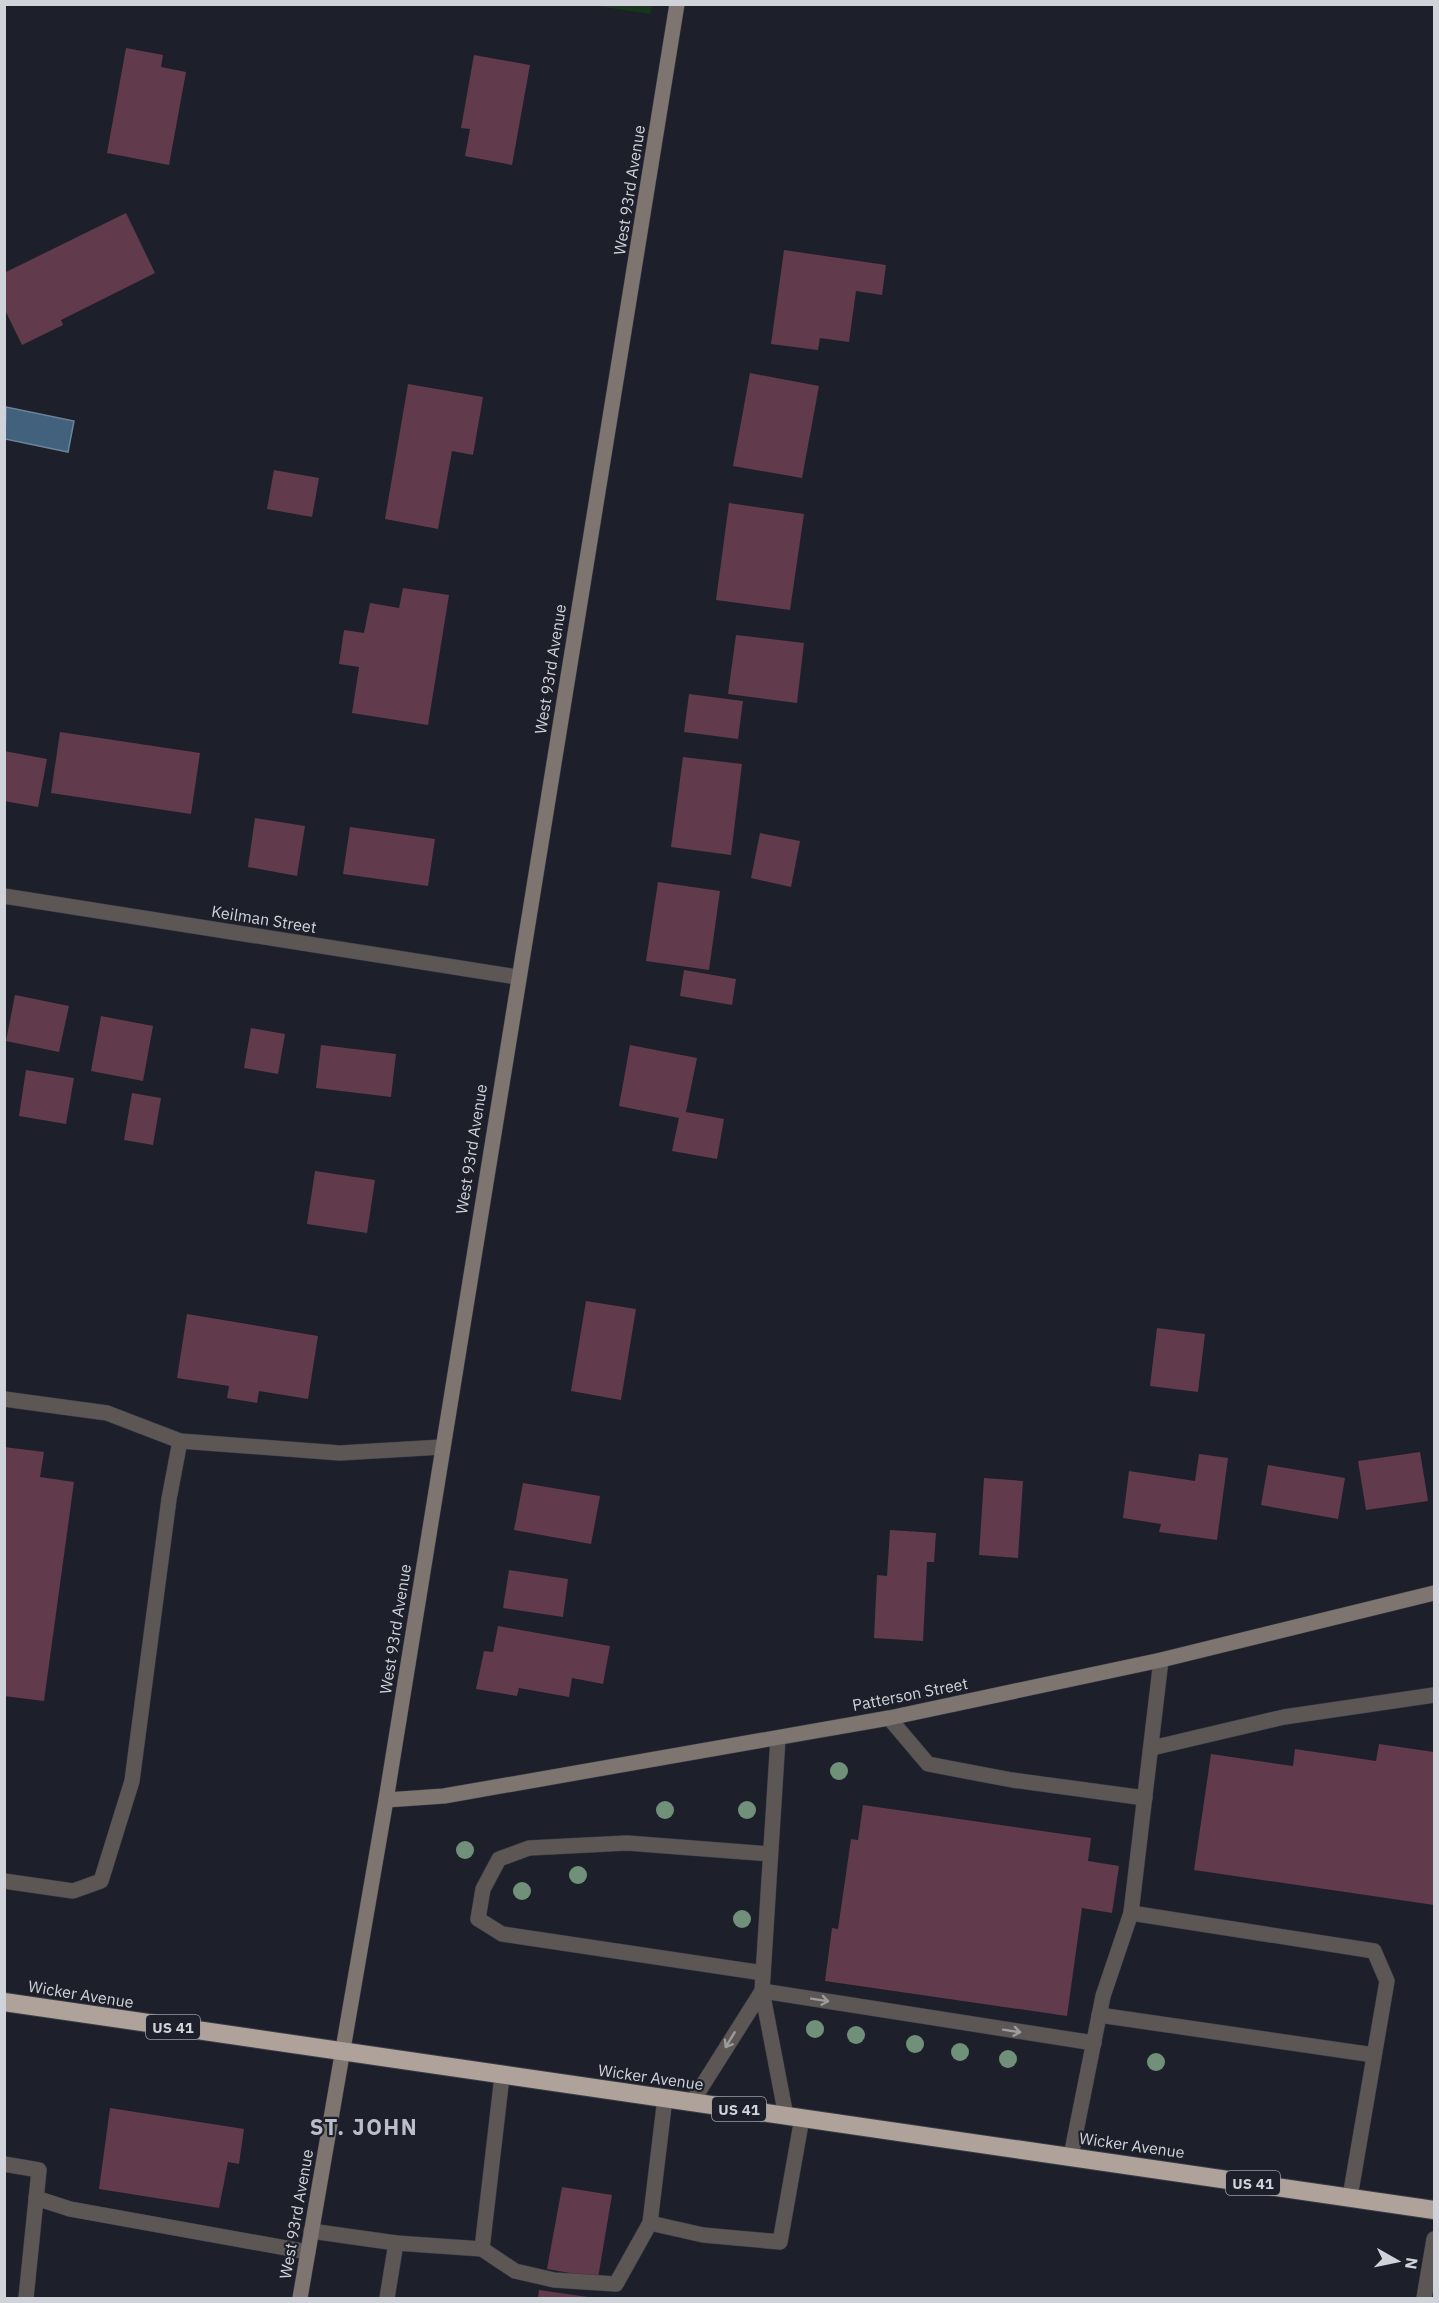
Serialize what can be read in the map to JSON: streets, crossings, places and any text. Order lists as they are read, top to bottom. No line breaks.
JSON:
{"streets":{"highway":["Wicker Avenue","US 41"],"street":["West 93rd Avenue","Keilman Street","Patterson Street"]},"crossings":[["West 93rd Avenue","Keilman Street"],["West 93rd Avenue","Patterson Street"],["West 93rd Avenue","Wicker Avenue"]],"districts":["ST. JOHN"],"north":"right"}
